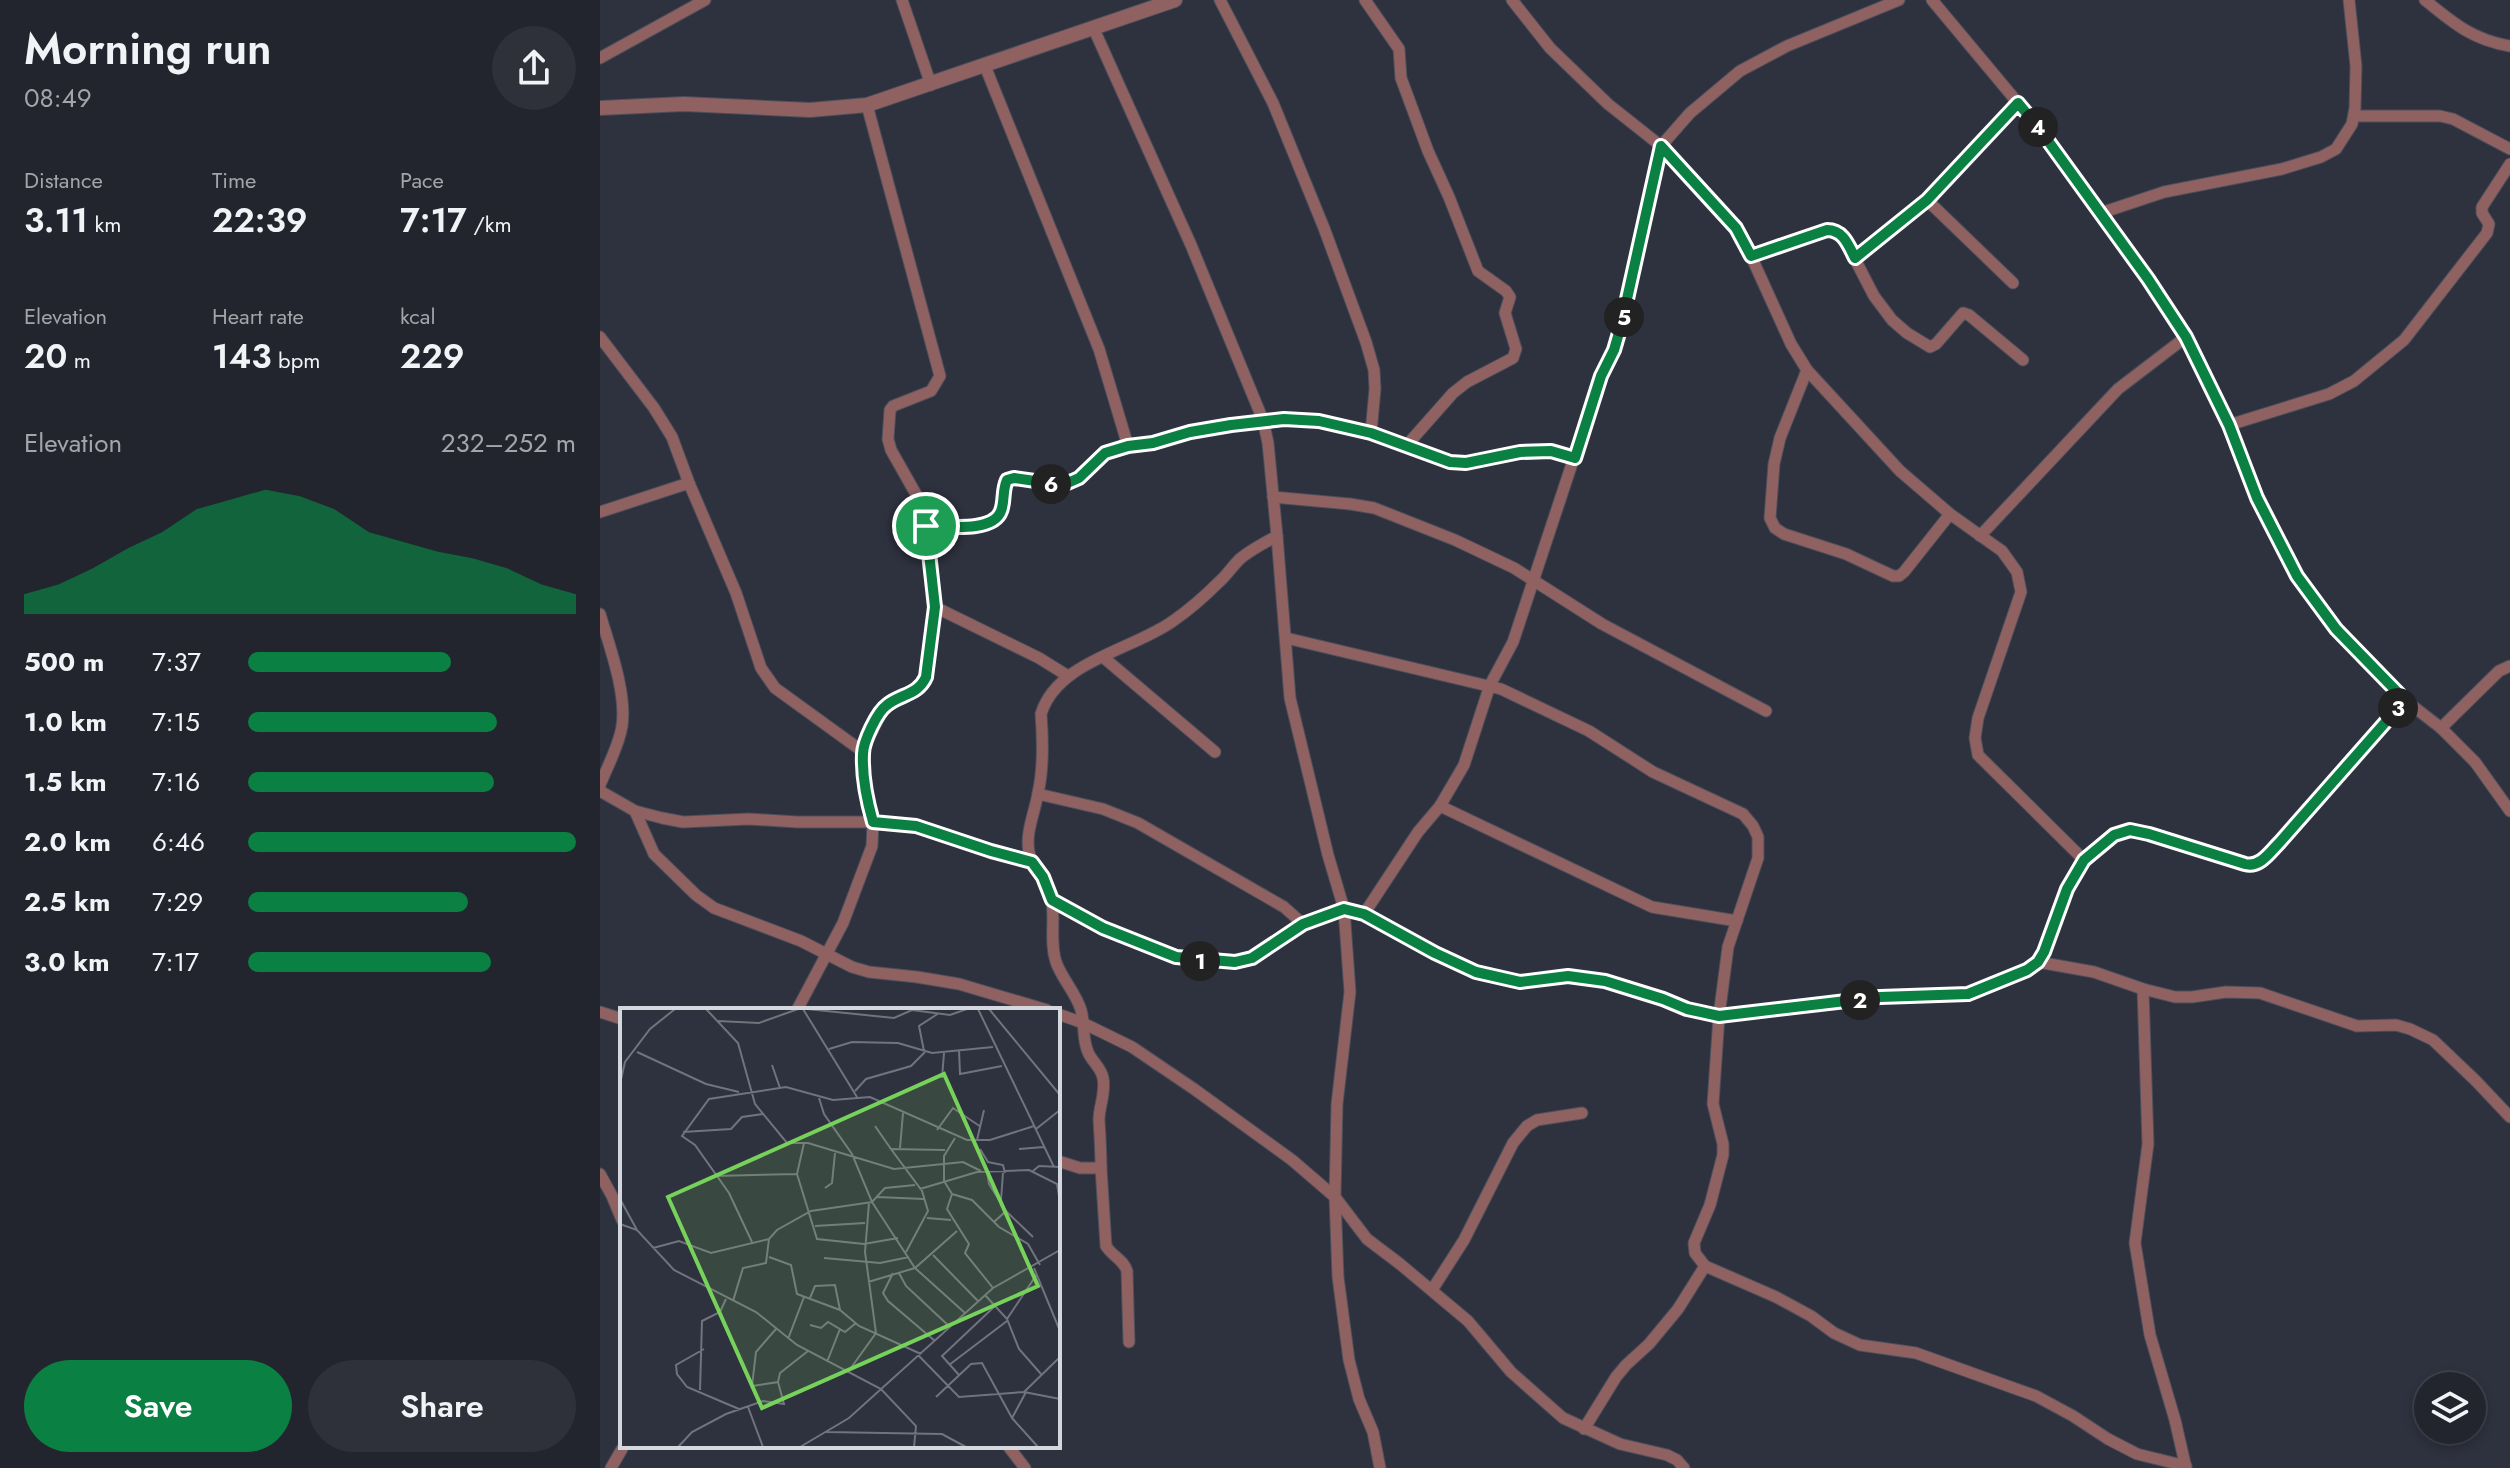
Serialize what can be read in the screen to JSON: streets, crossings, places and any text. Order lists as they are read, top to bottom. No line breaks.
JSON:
{"page":{"heading":["Morning run","08:49"],"pins":["4","5","6","3","1","2"],"stats":[["Distance","3.11 km"],["Time","22:39"],["Pace","7:17 /km"],["Elevation","20 m"],["Heart rate","143 bpm"],["kcal","229"]],"chart":["Elevation","232–252 m"],"list":[{"name":"500 m","note":"7:37"},{"name":"1.0 km","note":"7:15"},{"name":"1.5 km","note":"7:16"},{"name":"2.0 km","note":"6:46"},{"name":"2.5 km","note":"7:29"},{"name":"3.0 km","note":"7:17"}],"buttons":["Save","Share"]}}
